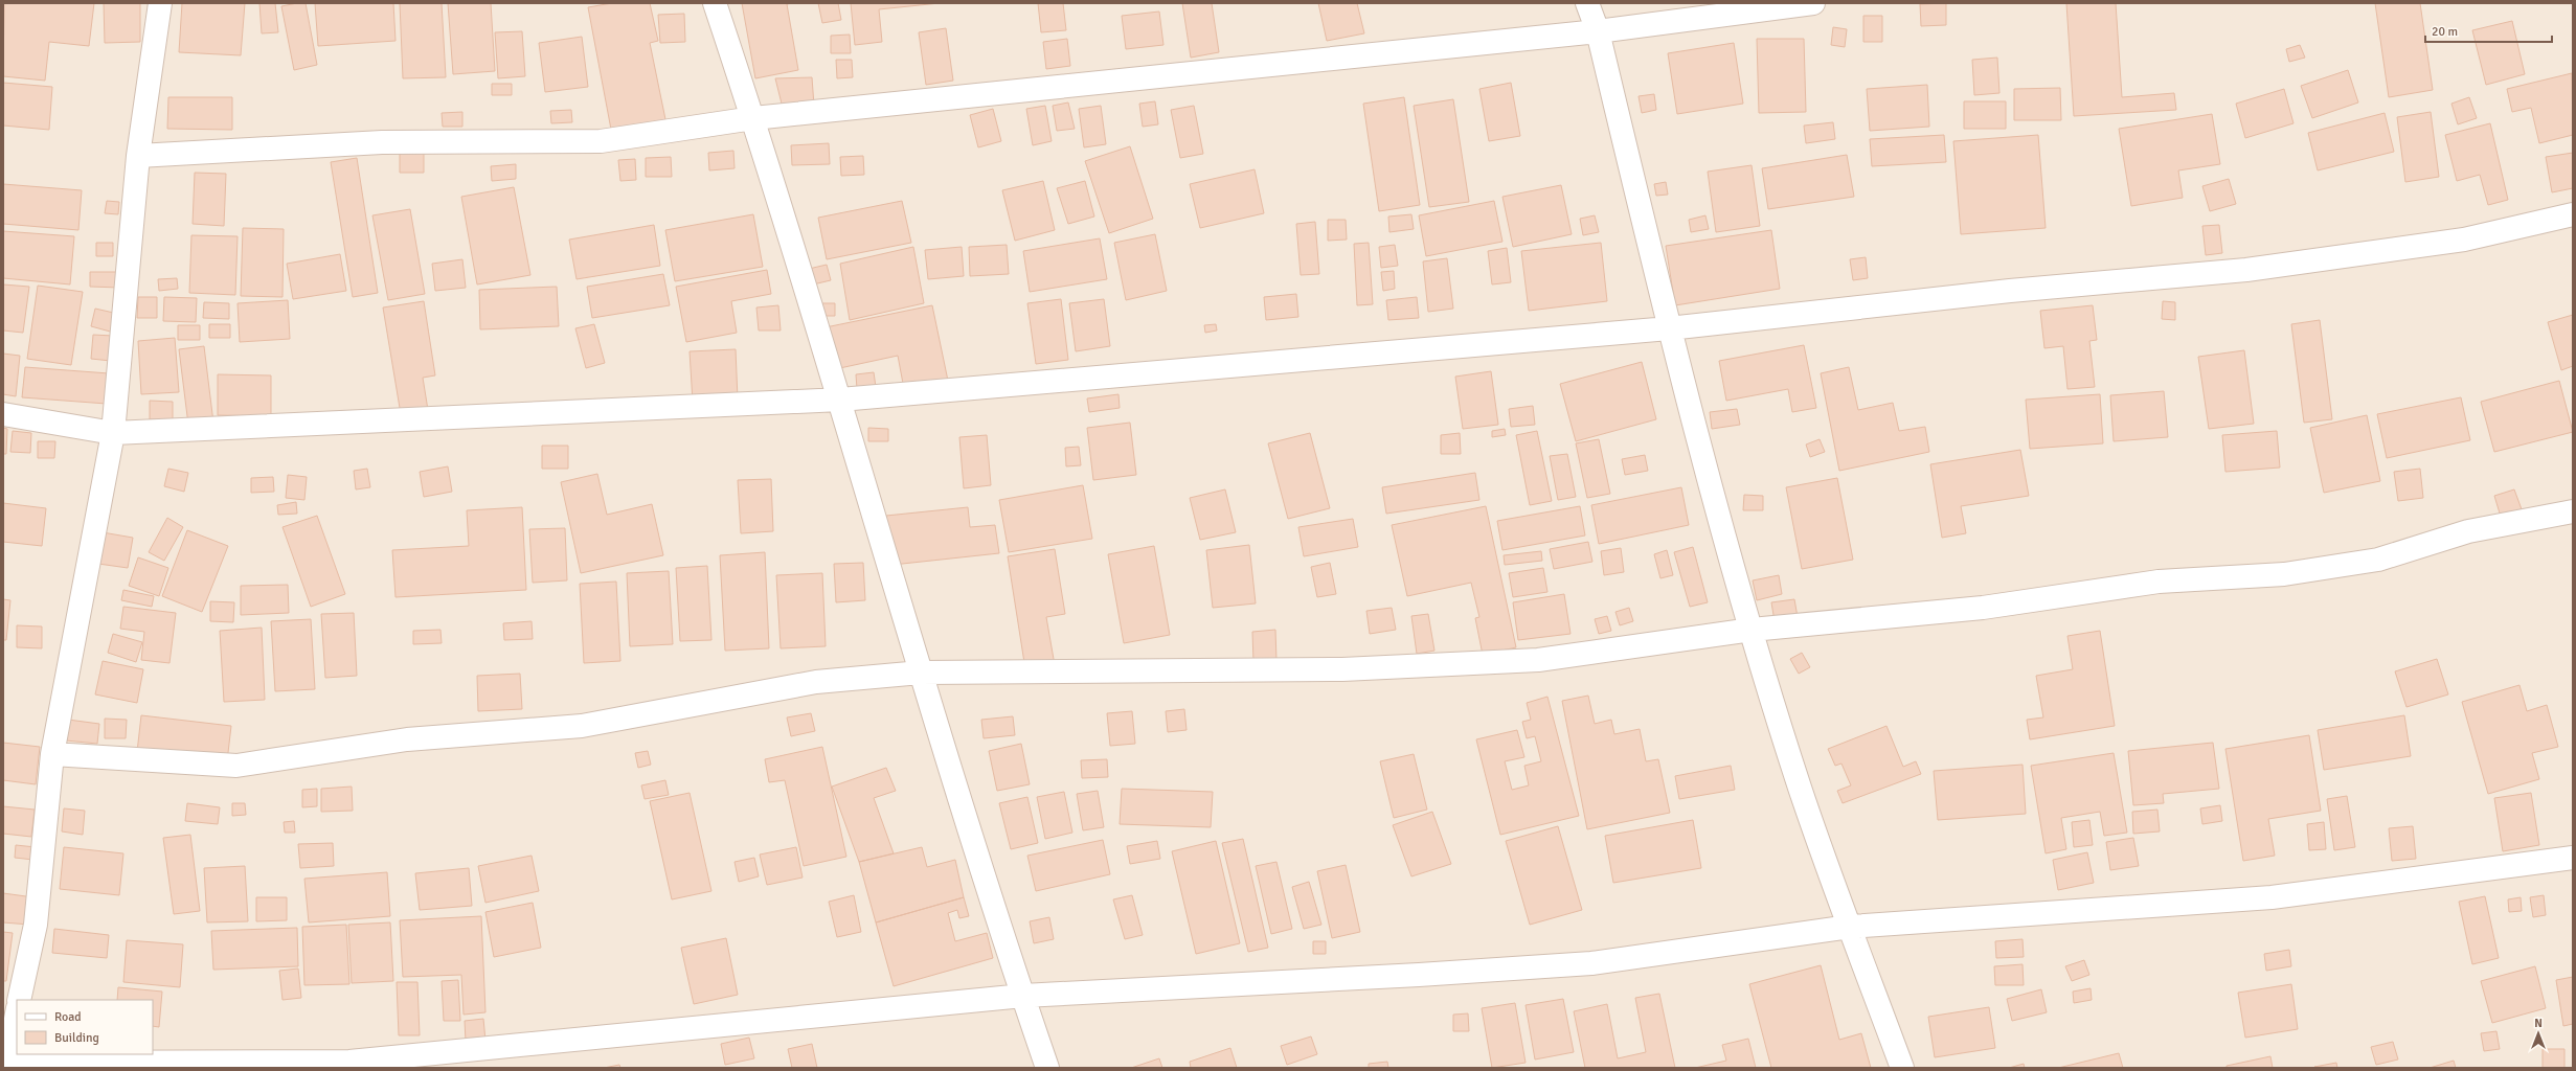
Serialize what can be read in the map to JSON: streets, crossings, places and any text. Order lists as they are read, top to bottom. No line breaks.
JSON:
{"legend":["Road","Building"],"scale_bar":"20 m","north":"top"}
